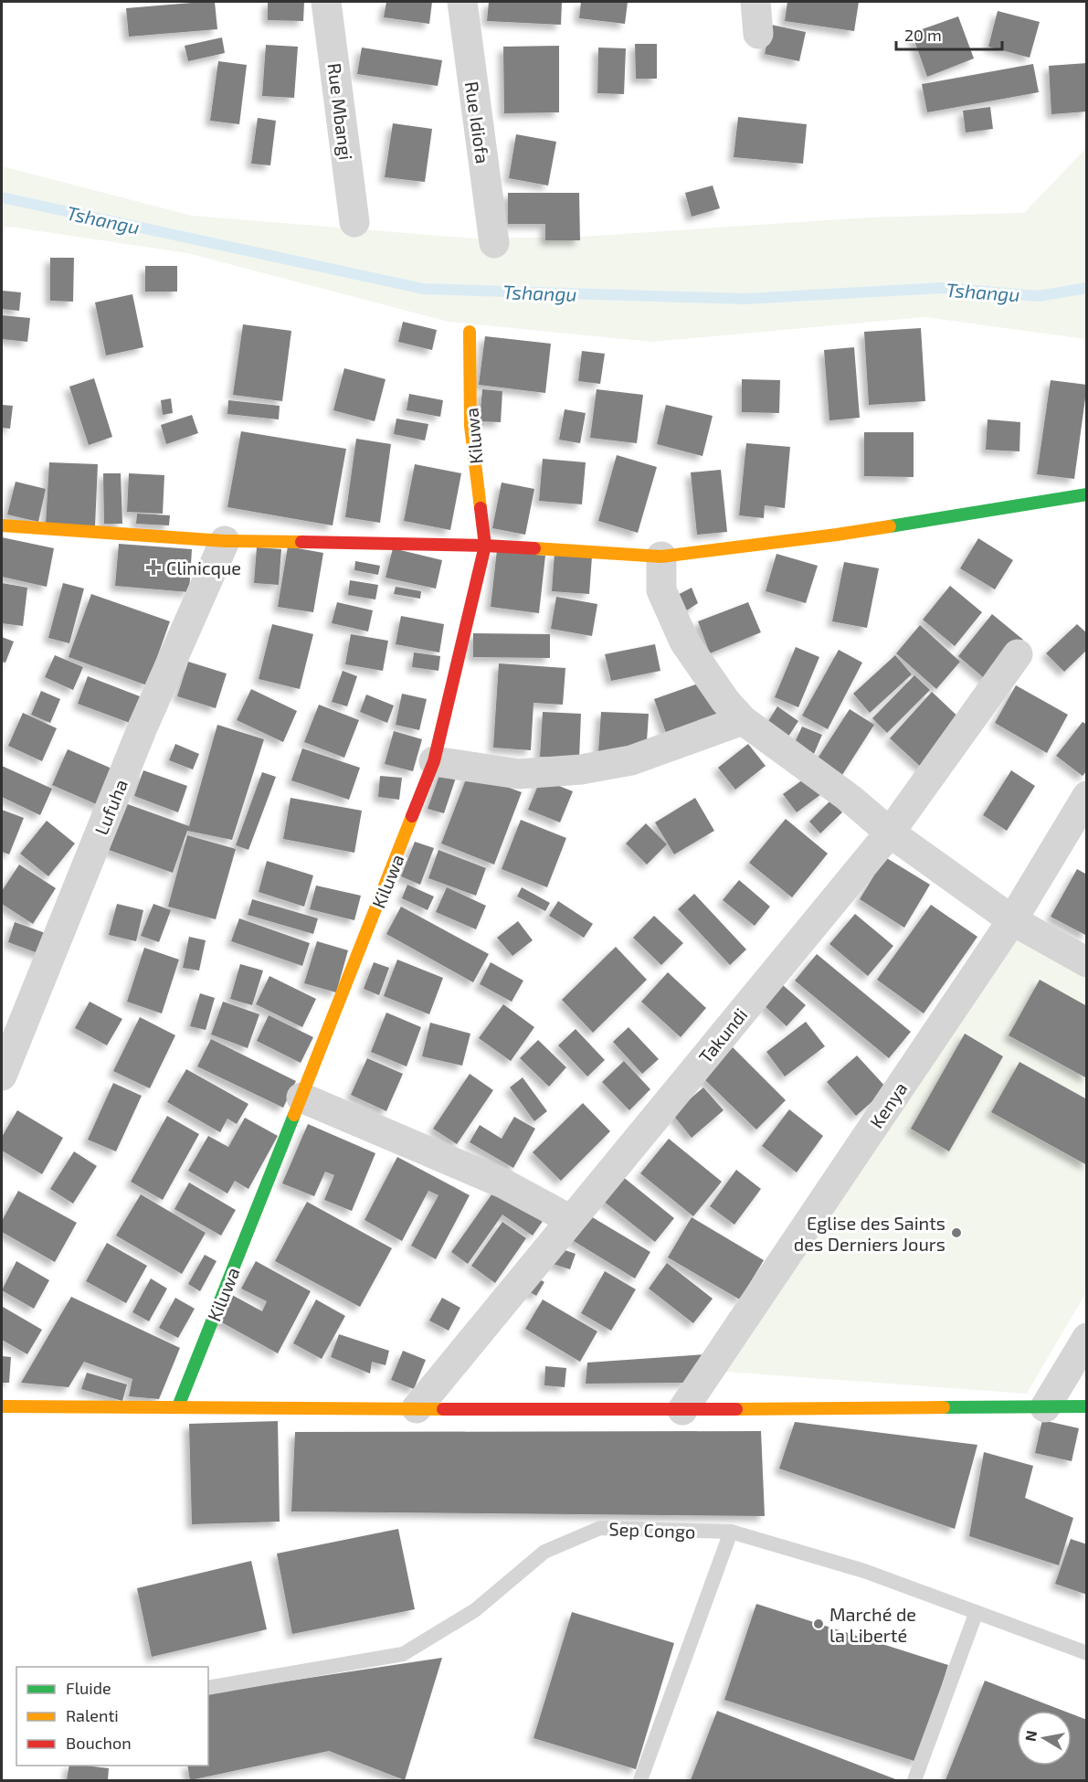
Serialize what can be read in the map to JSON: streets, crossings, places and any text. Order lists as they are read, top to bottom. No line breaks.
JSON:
{"streets":{"street":["Rue Mbangi","Rue Idiofa","Kiluwa","Lufuha","Takundi","Kenya"],"lane":["Sep Congo"]},"water":["Tshangu"],"places":{"health":["Clinicque"],"other":["Eglise des Saints des Derniers Jours","Marché de la Liberté"]},"legend":["Fluide","Ralenti","Bouchon"],"scale_bar":"20 m","north":"left"}
